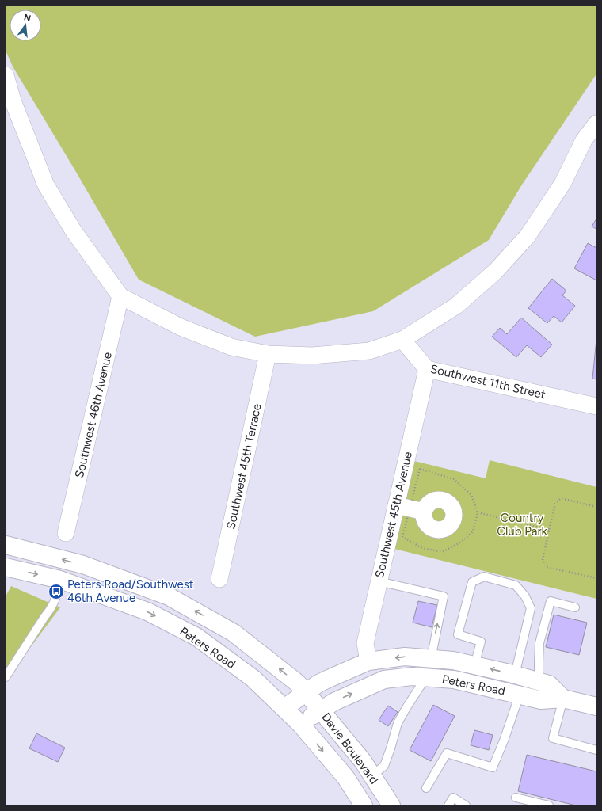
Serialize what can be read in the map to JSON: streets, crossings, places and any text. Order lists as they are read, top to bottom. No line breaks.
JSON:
{"streets":{"main road":["Peters Road","Davie Boulevard"],"street":["Southwest 11th Street","Southwest 46th Avenue","Southwest 45th Terrace","Southwest 45th Avenue"]},"crossings":[["Southwest 11th Street","Southwest 45th Avenue"],["Southwest 45th Avenue","Peters Road"],["Peters Road","Davie Boulevard"]],"parks":["Country Club Park"],"places":{"bus stop":["Peters Road/Southwest 46th Avenue"]},"north":"top"}
